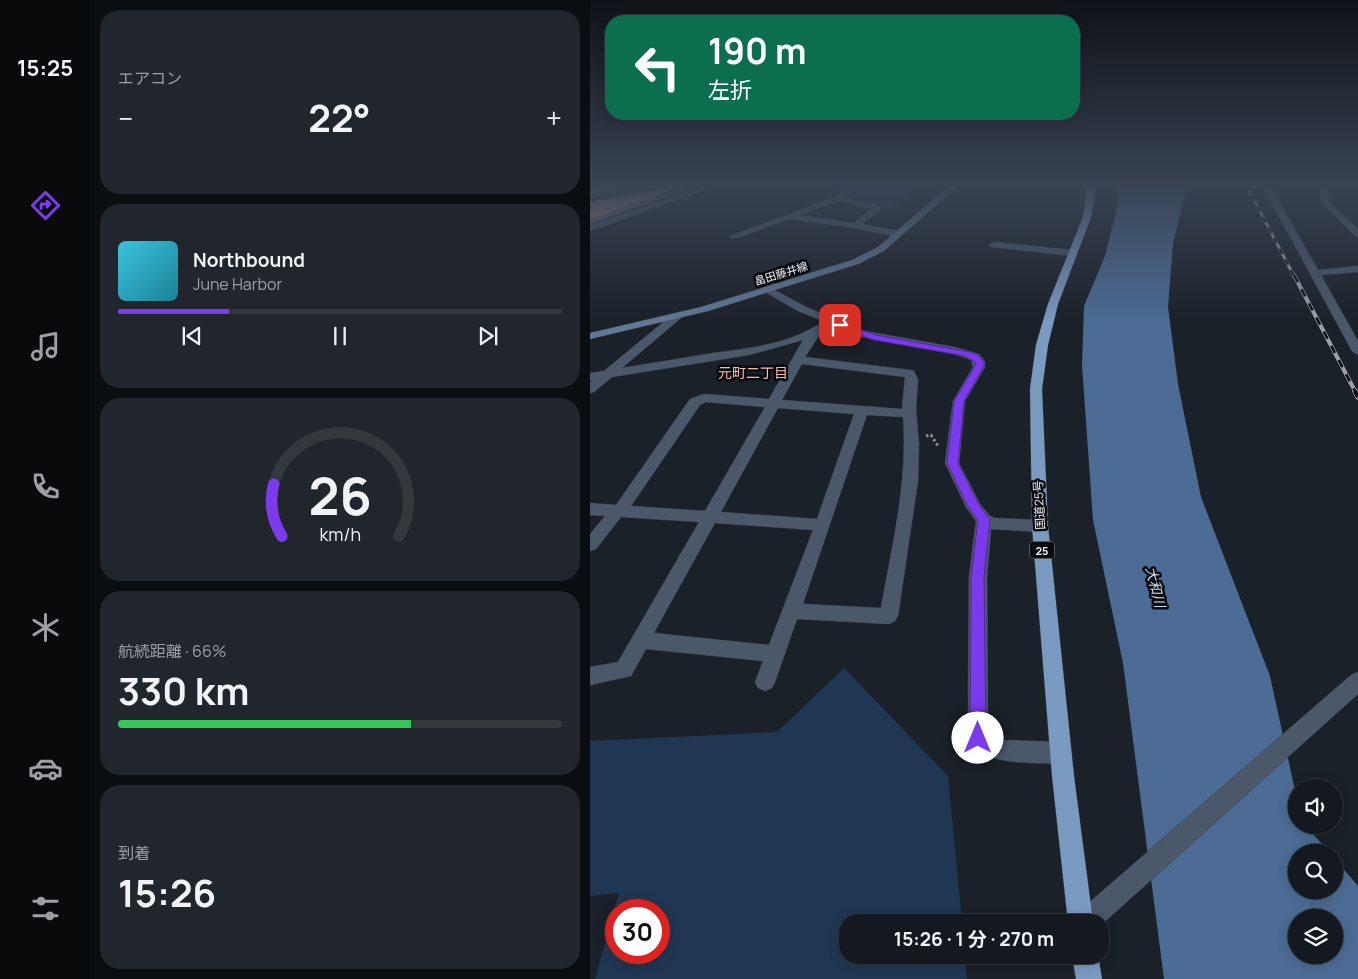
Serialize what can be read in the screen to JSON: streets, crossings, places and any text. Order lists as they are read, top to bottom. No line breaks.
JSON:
{"streets":{"highway":["国道25号","25"],"main road":["畠田藤井線"]},"districts":["元町二丁目"],"water":["大和川"],"page":{"tabs":"15:25","tile":["エアコン",["航続距離 · 66%","330 km"],["到着","15:26"]],"turn":["190 m","左折"],"heat":["−","22°","+"],"song":["Northbound","June Harbor"],"limit":"30","trip":"15:26 · 1 分 · 270 m","gauge":["26","km/h"]}}
